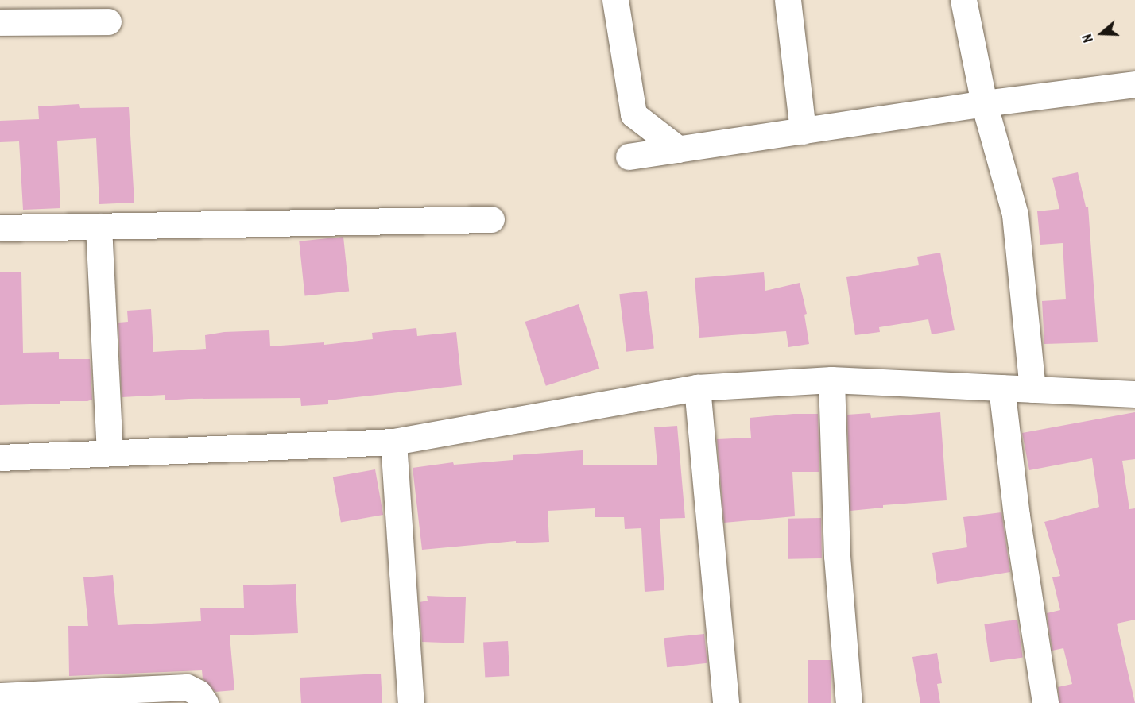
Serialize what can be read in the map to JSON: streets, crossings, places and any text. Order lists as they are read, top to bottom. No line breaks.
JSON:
{"north":"left"}
